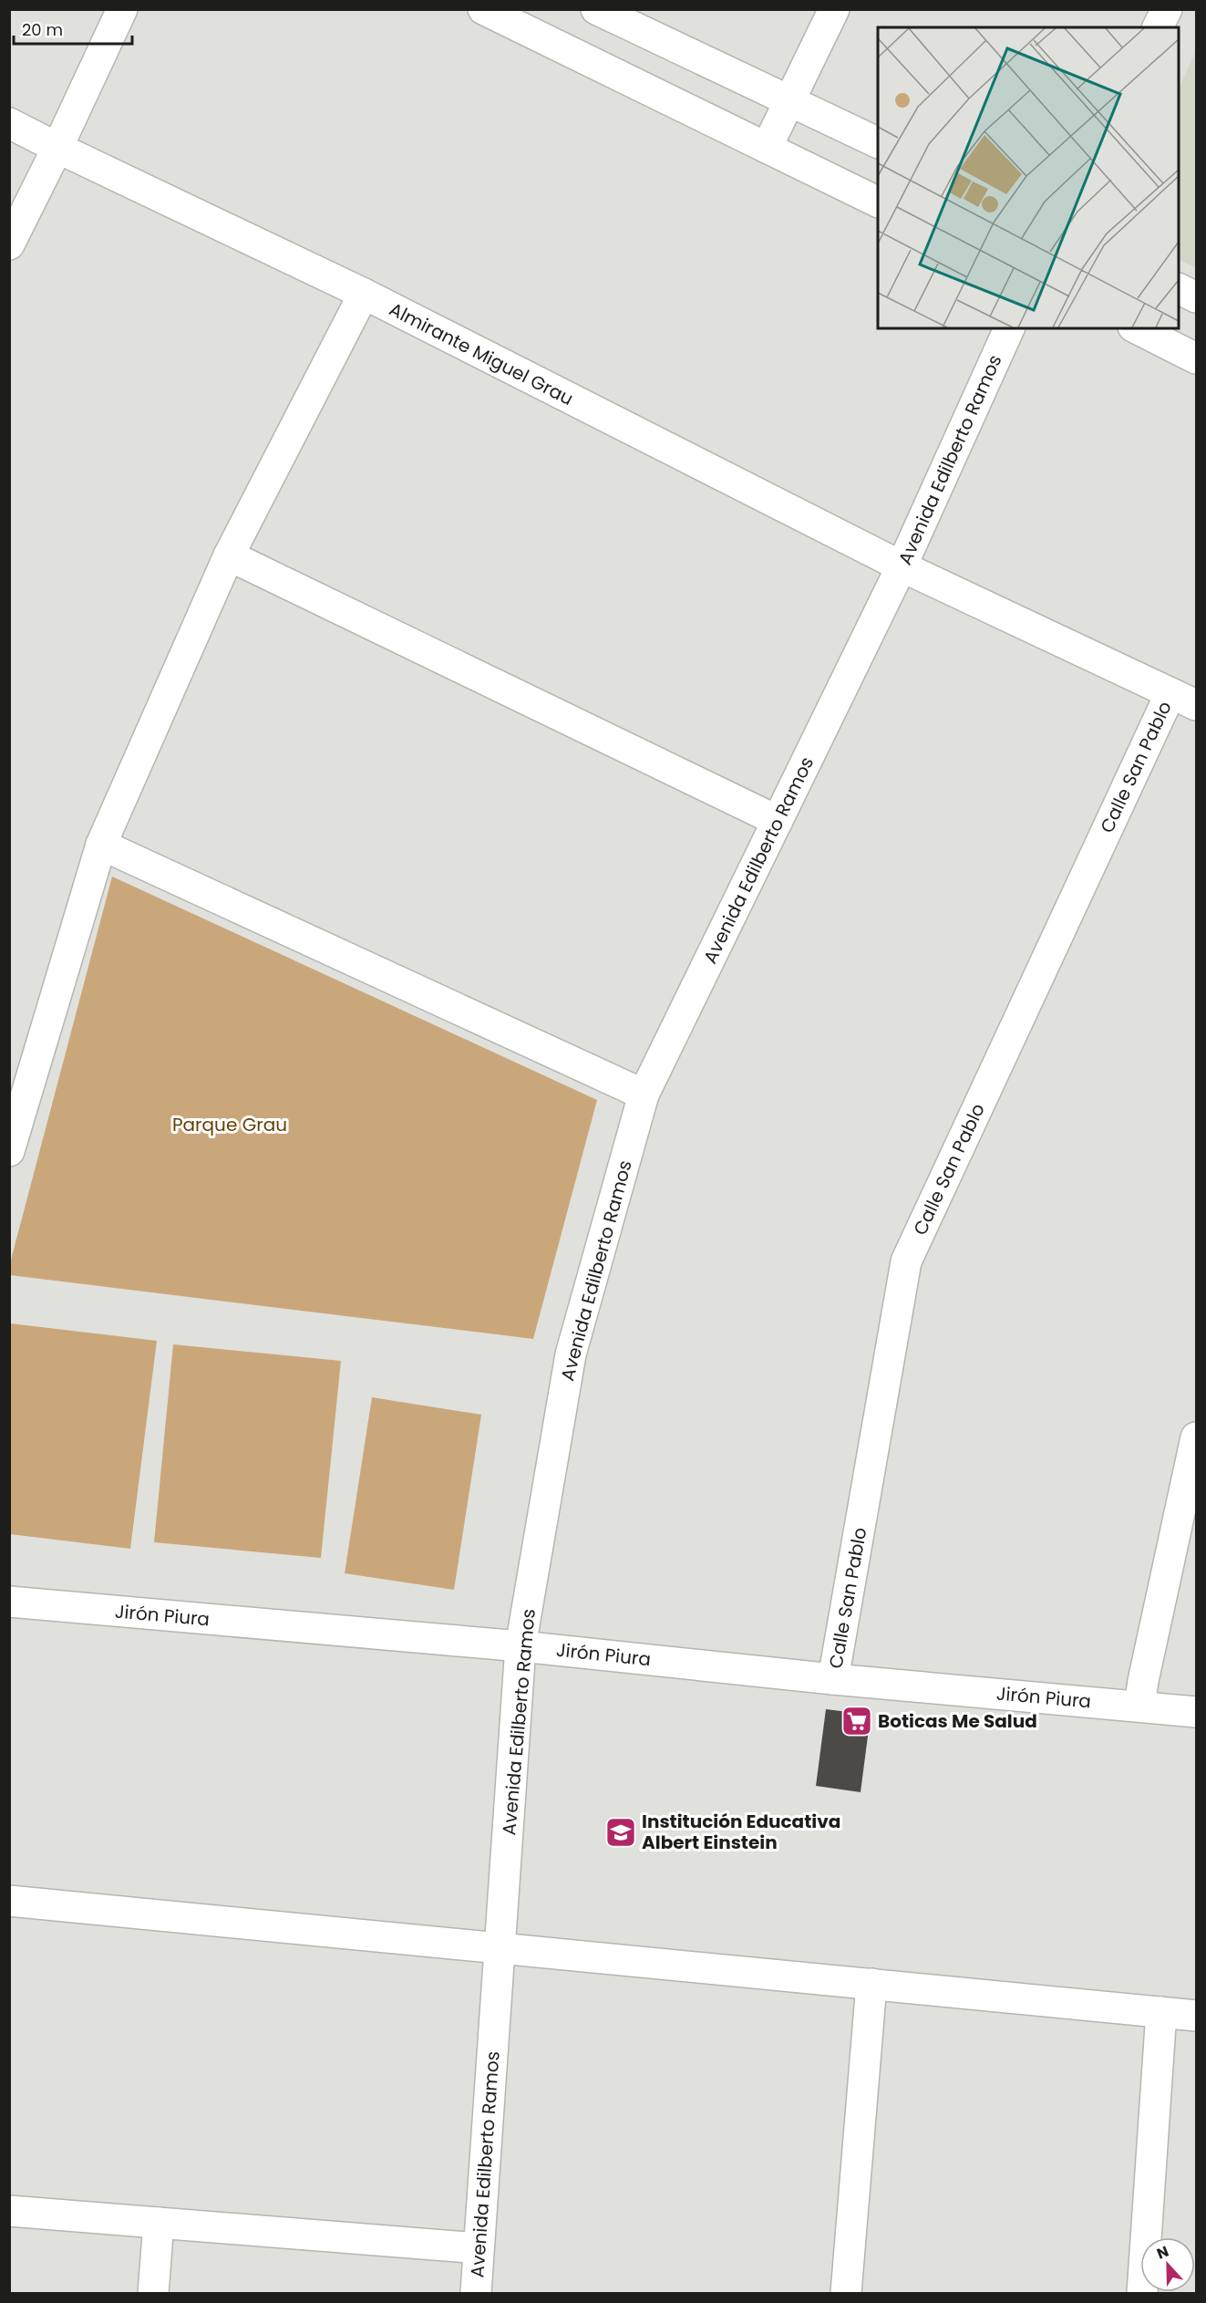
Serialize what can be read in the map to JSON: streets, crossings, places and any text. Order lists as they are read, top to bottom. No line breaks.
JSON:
{"streets":{"street":["Almirante Miguel Grau","Avenida Edilberto Ramos","Calle San Pablo","Jirón Piura"]},"crossings":[["Almirante Miguel Grau","Avenida Edilberto Ramos"],["Almirante Miguel Grau","Calle San Pablo"],["Avenida Edilberto Ramos","Jirón Piura"],["Calle San Pablo","Jirón Piura"]],"parks":["Parque Grau"],"places":{"supermarket":["Boticas Me Salud"],"school or university":["Institución Educativa Albert Einstein"]},"scale_bar":"20 m","north":"top"}
